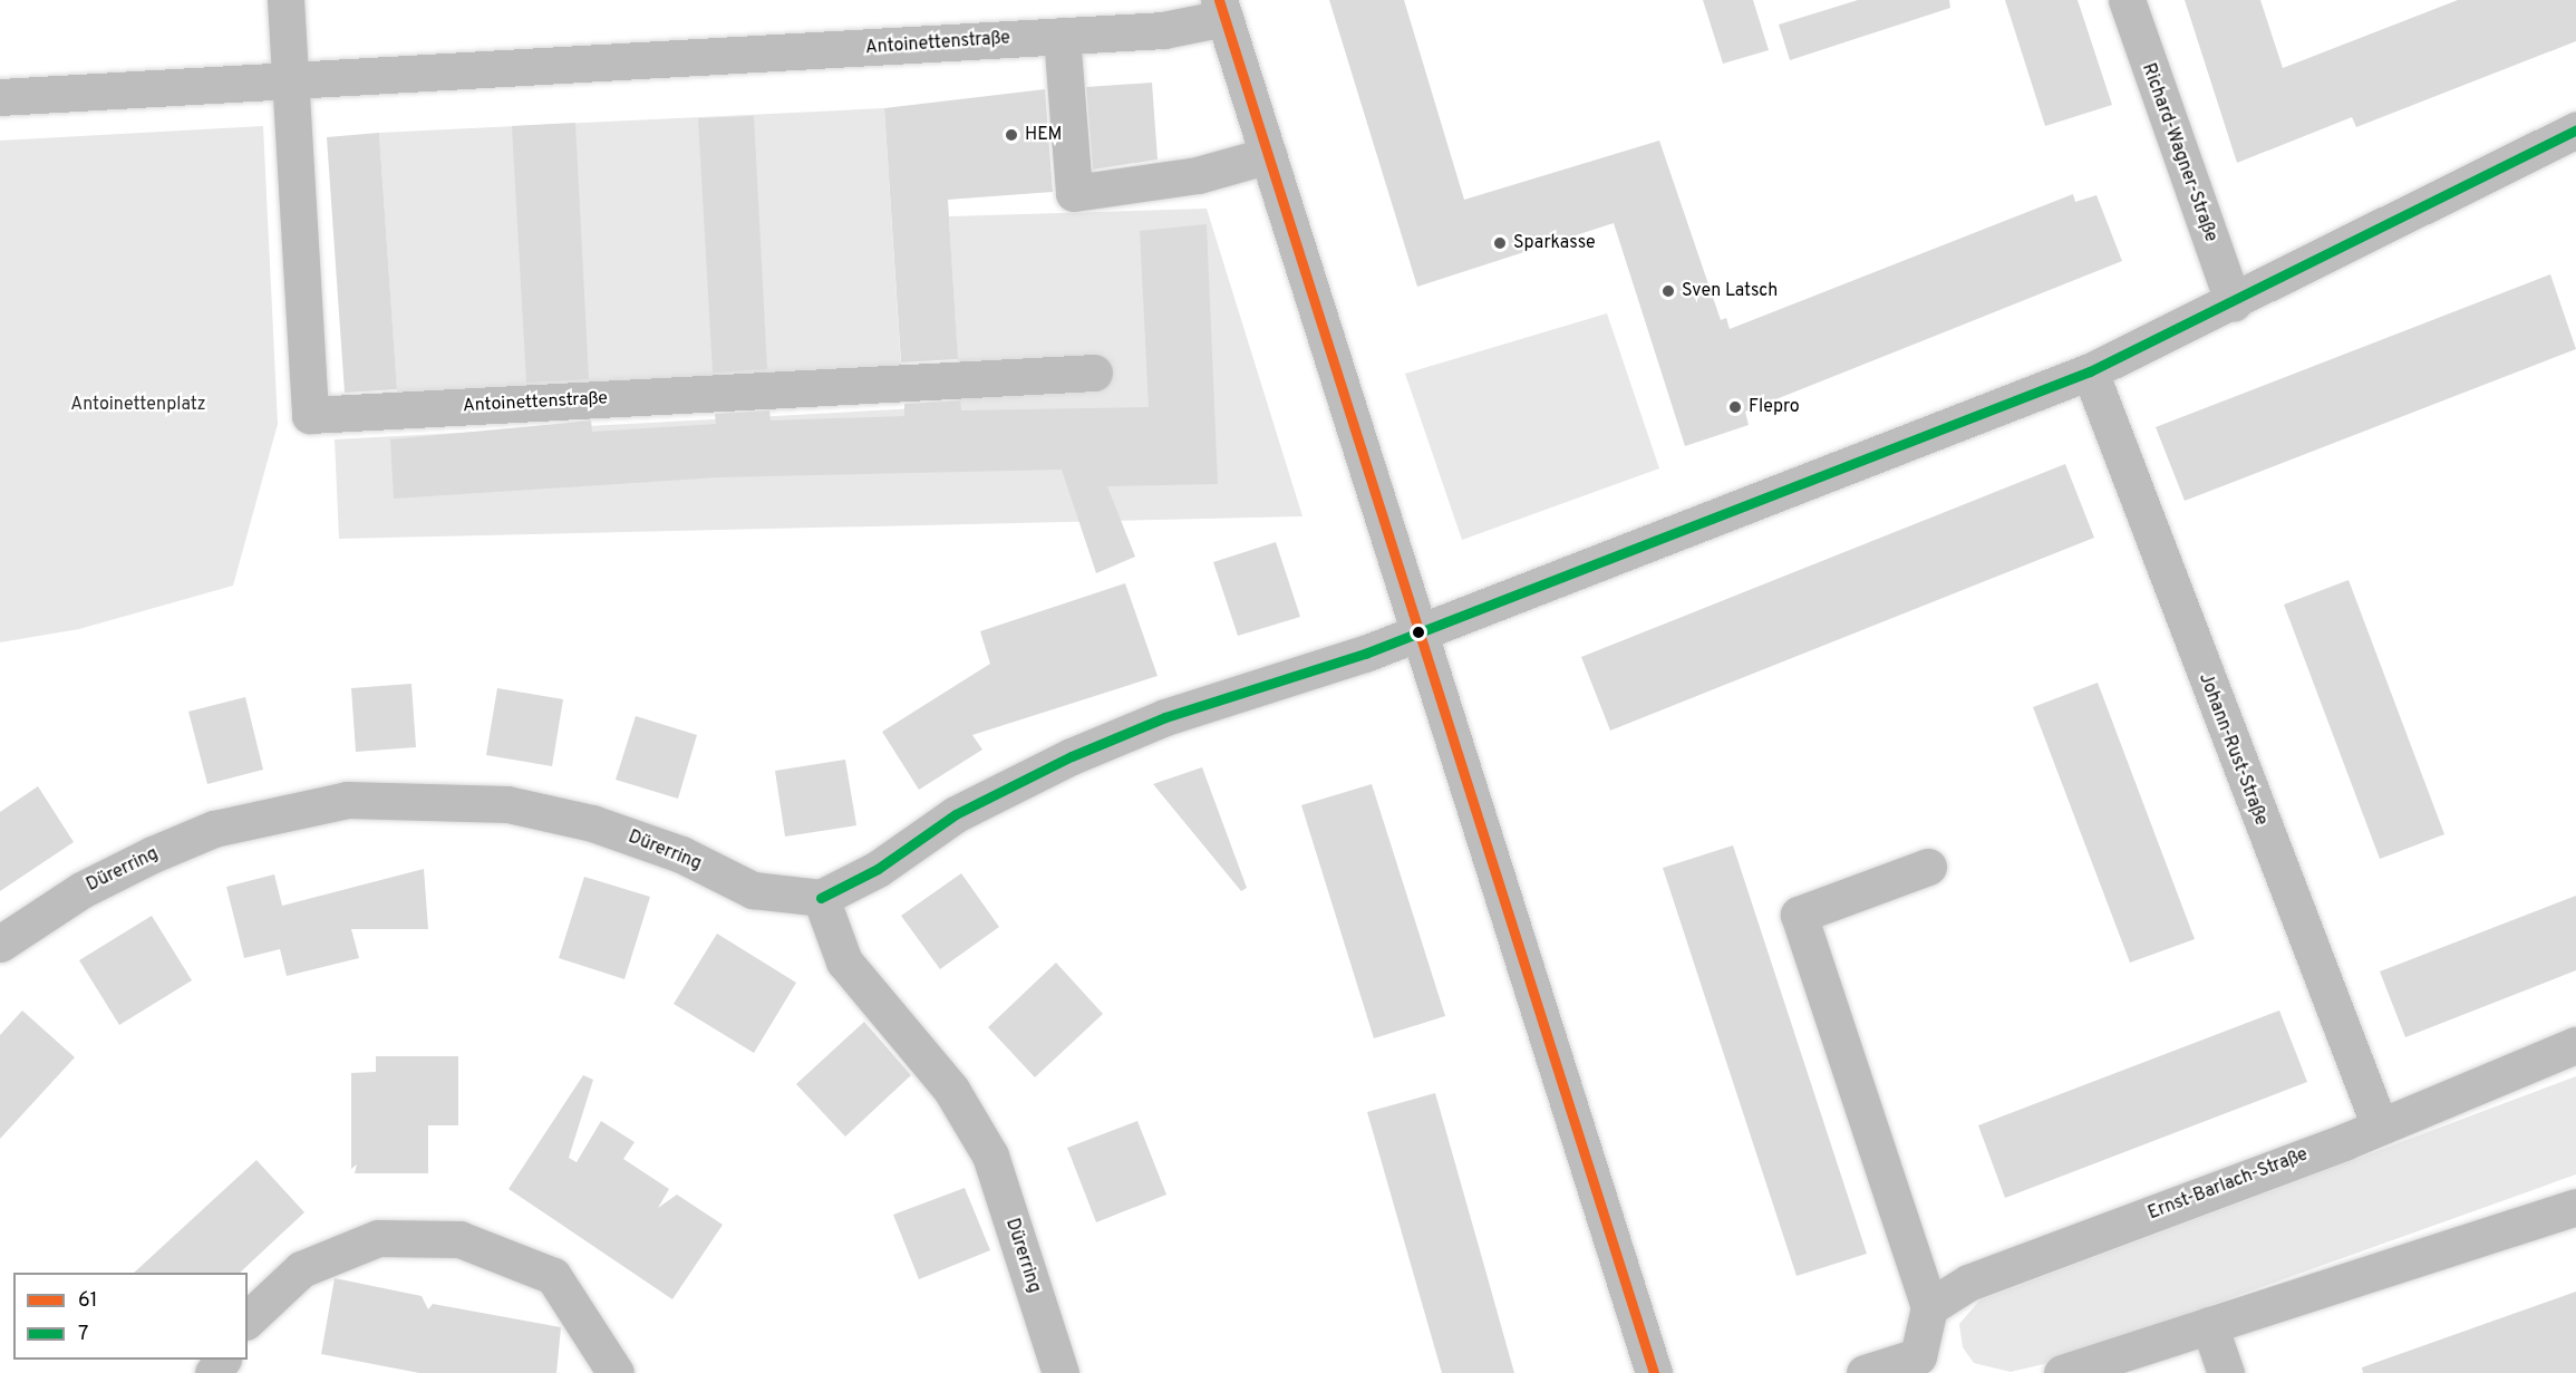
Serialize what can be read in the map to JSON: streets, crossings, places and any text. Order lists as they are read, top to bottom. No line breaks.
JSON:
{"streets":{"street":["Antoinettenstraße","Richard-Wagner-Straße","Johann-Rust-Straße","Dürerring","Ernst-Barlach-Straße"]},"crossings":[["Johann-Rust-Straße","Ernst-Barlach-Straße"]],"parks":["Antoinettenplatz"],"places":["HEM","Sparkasse","Sven Latsch","Flepro"],"lines":["transit line 61","transit line 7"],"legend":["61","7"]}
